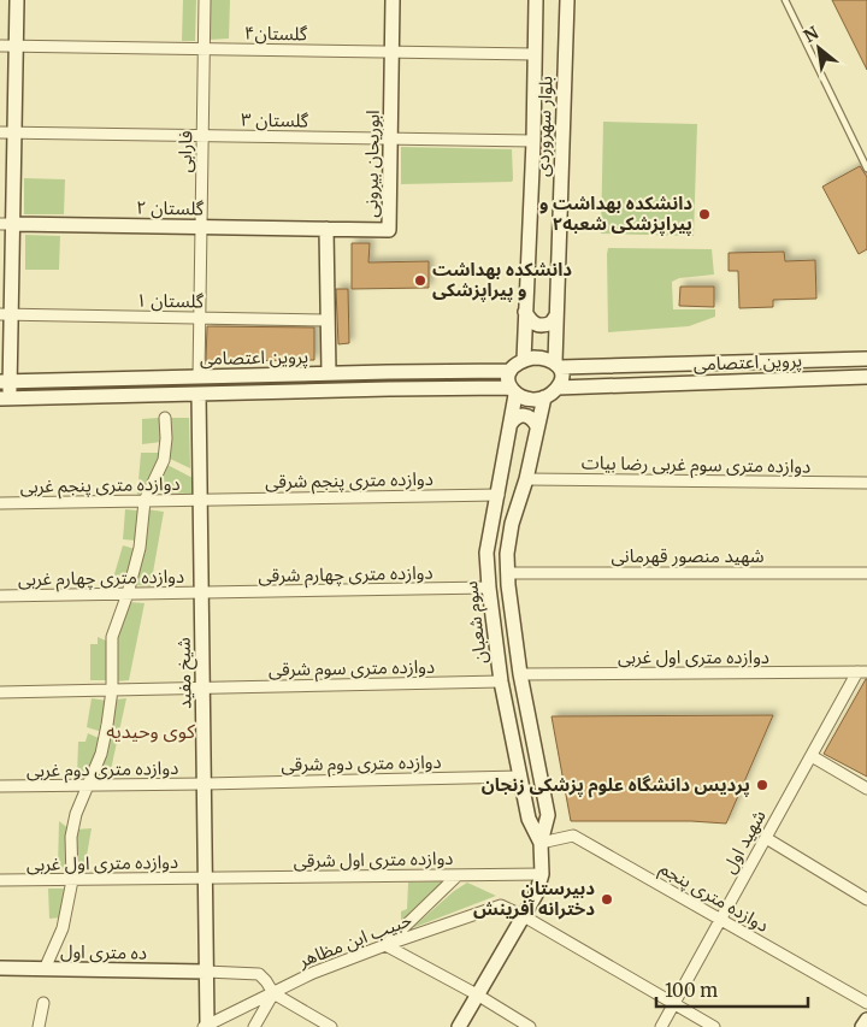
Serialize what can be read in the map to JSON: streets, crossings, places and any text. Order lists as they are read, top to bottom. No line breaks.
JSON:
{"streets":{"main road":["بلوار سهروردی","ابوریحان بیرونی","گلستان ۲","پروین اعتصامی","سوم شعبان","شیخ مفید","ده متری اول"],"street":["گلستان۴","گلستان ۳","فارابی","گلستان ۱","دوازده متری سوم غربی رضا بیات","دوازده متری پنجم شرقی","دوازده متری پنجم غربی","شهید منصور قهرمانی","دوازده متری چهارم شرقی","دوازده متری چهارم غربی","دوازده متری اول غربی","دوازده متری سوم شرقی","دوازده متری دوم شرقی","دوازده متری دوم غربی","شهید اول","دوازده متری اول شرقی","دوازده متری پنجم","حبیب ابن مظاهر"]},"crossings":[["گلستان۴","بلوار سهروردی"],["گلستان۴","فارابی"],["گلستان۴","ابوریحان بیرونی"],["گلستان ۳","بلوار سهروردی"],["گلستان ۳","فارابی"],["گلستان ۳","ابوریحان بیرونی"],["بلوار سهروردی","پروین اعتصامی"],["بلوار سهروردی","سوم شعبان"],["فارابی","گلستان ۲"],["فارابی","گلستان ۱"],["فارابی","پروین اعتصامی"],["ابوریحان بیرونی","گلستان ۲"],["پروین اعتصامی","سوم شعبان"],["پروین اعتصامی","شیخ مفید"],["دوازده متری سوم غربی رضا بیات","سوم شعبان"],["دوازده متری پنجم شرقی","دوازده متری پنجم غربی"],["دوازده متری پنجم شرقی","سوم شعبان"],["دوازده متری پنجم شرقی","شیخ مفید"],["دوازده متری پنجم غربی","شیخ مفید"],["شهید منصور قهرمانی","سوم شعبان"],["دوازده متری چهارم شرقی","دوازده متری چهارم غربی"],["دوازده متری چهارم شرقی","سوم شعبان"],["دوازده متری چهارم شرقی","شیخ مفید"],["دوازده متری چهارم غربی","شیخ مفید"],["سوم شعبان","دوازده متری اول غربی"],["سوم شعبان","دوازده متری سوم شرقی"],["سوم شعبان","دوازده متری دوم شرقی"],["سوم شعبان","دوازده متری اول شرقی"],["سوم شعبان","دوازده متری پنجم"],["سوم شعبان","حبیب ابن مظاهر"],["دوازده متری اول غربی","شیخ مفید"],["دوازده متری اول غربی","شهید اول"],["دوازده متری اول غربی","دوازده متری اول شرقی"],["دوازده متری سوم شرقی","شیخ مفید"],["شیخ مفید","دوازده متری دوم شرقی"],["شیخ مفید","دوازده متری دوم غربی"],["شیخ مفید","دوازده متری اول شرقی"],["شیخ مفید","حبیب ابن مظاهر"],["شیخ مفید","ده متری اول"],["دوازده متری دوم شرقی","دوازده متری دوم غربی"],["شهید اول","دوازده متری پنجم"],["شهید اول","حبیب ابن مظاهر"]],"districts":["کوی وحیدیه"],"places":["دانشکده بهداشت و پیراپزشکى شعبه۲","دانشکده بهداشت و پیراپزشکی","پردیس دانشگاه علوم پزشکى زنجان","دبیرستان دخترانه آفرینش"],"scale_bar":"100 m","north":"top left"}
